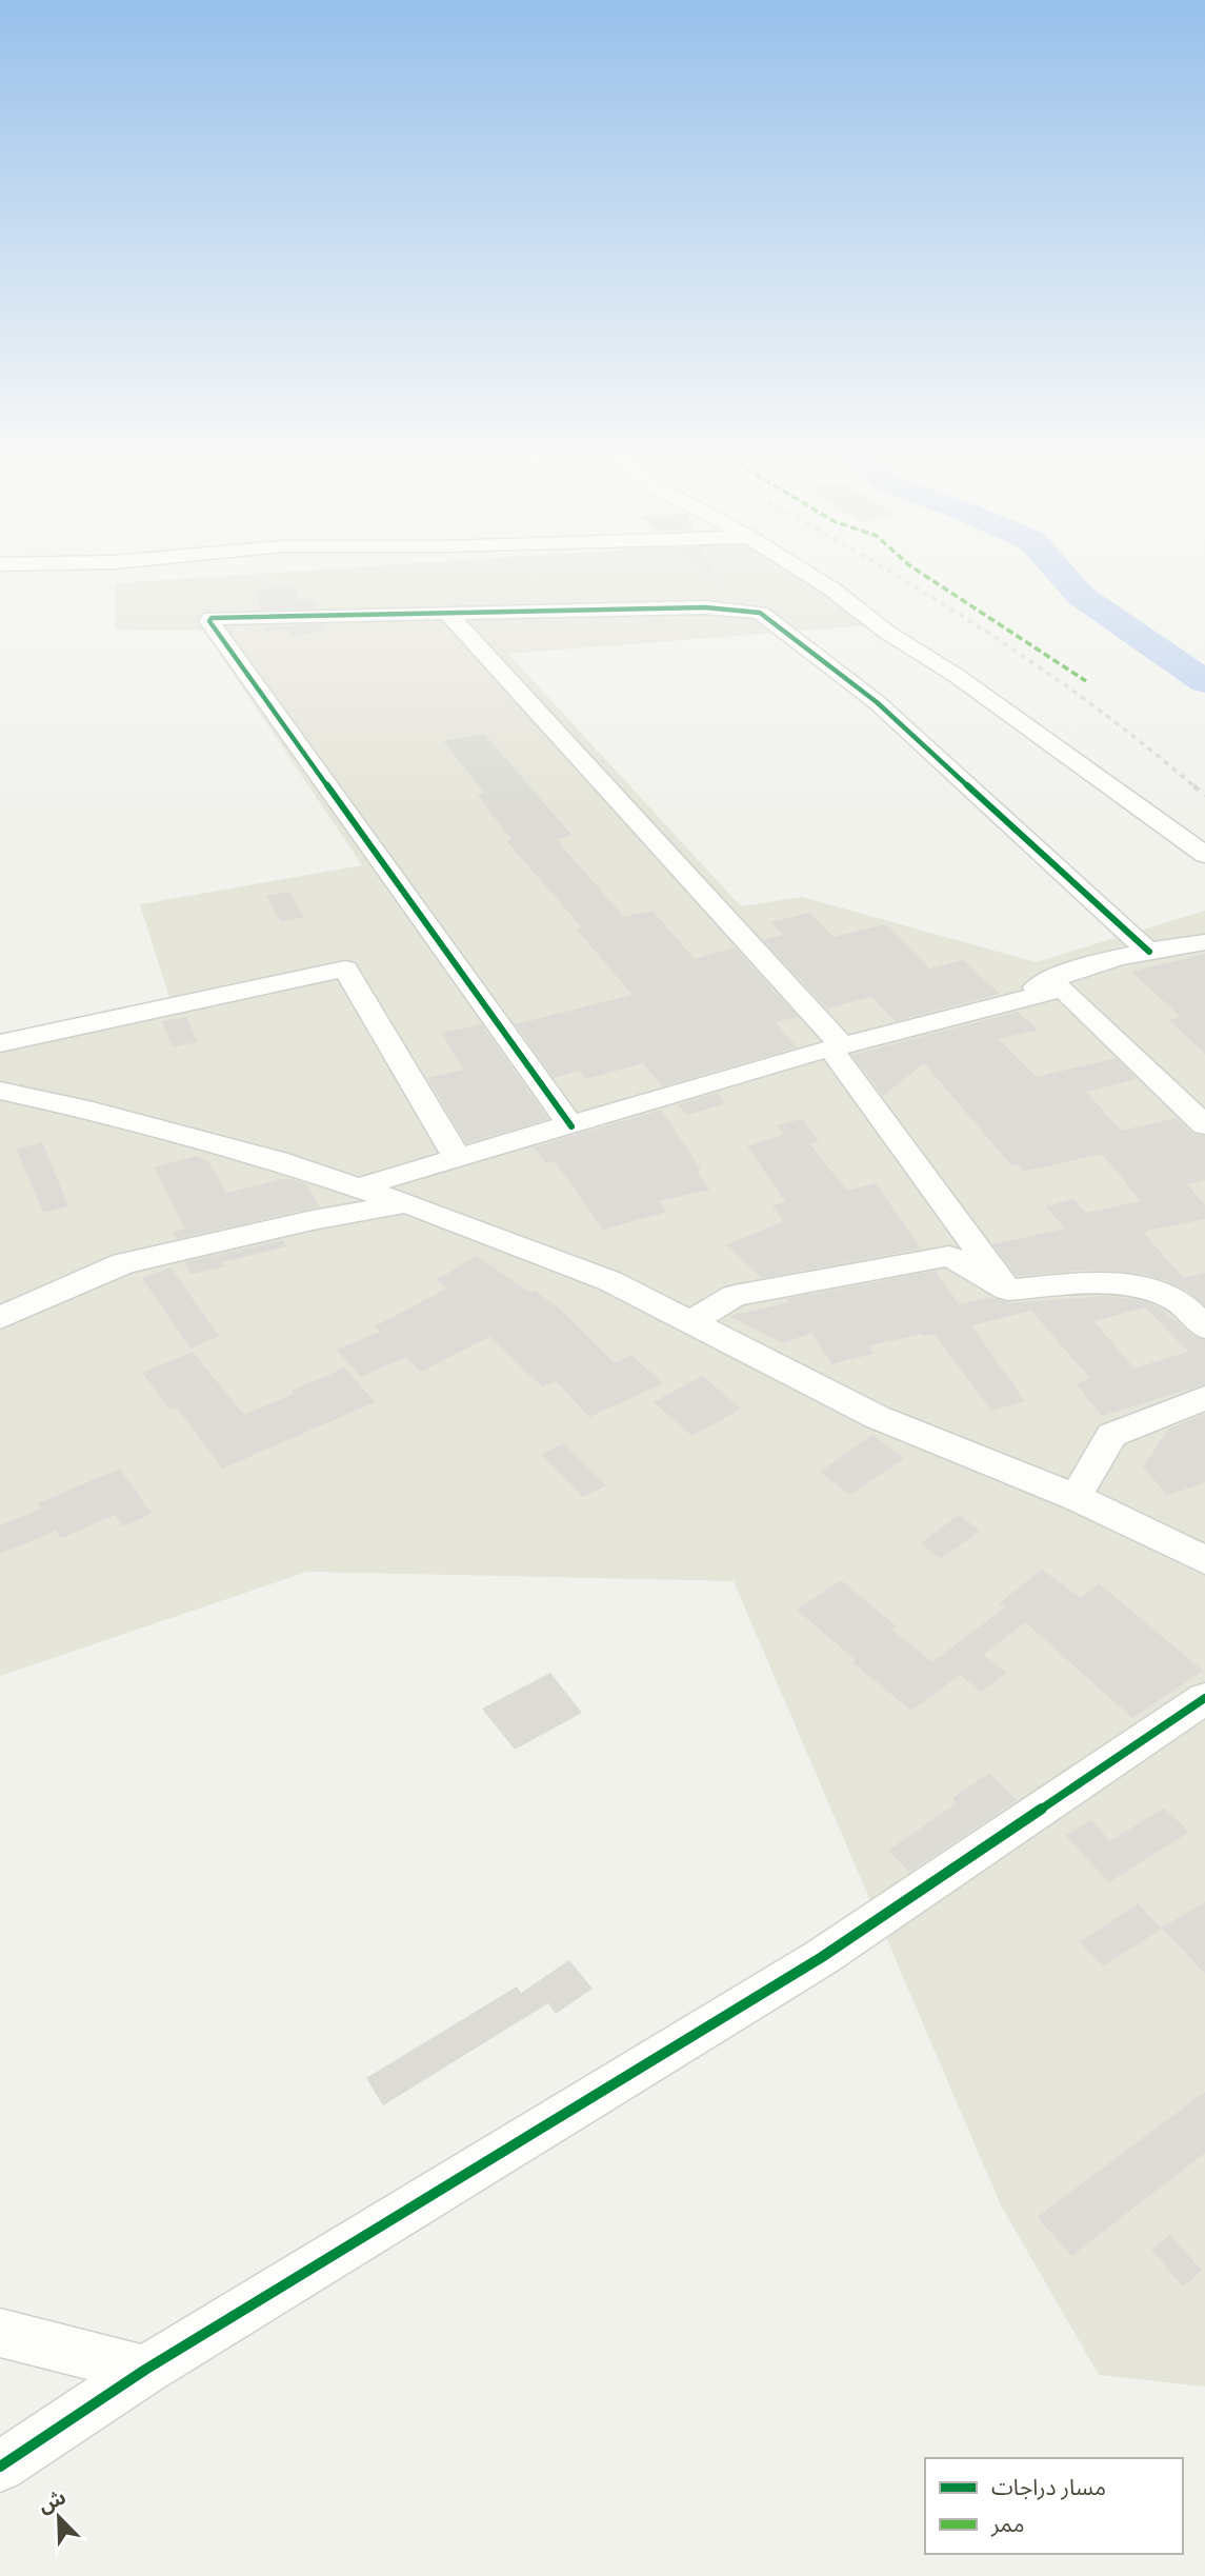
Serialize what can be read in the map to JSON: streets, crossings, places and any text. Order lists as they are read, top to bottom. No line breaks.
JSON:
{"legend":["مسار دراجات","ممر"],"north":"top left"}
